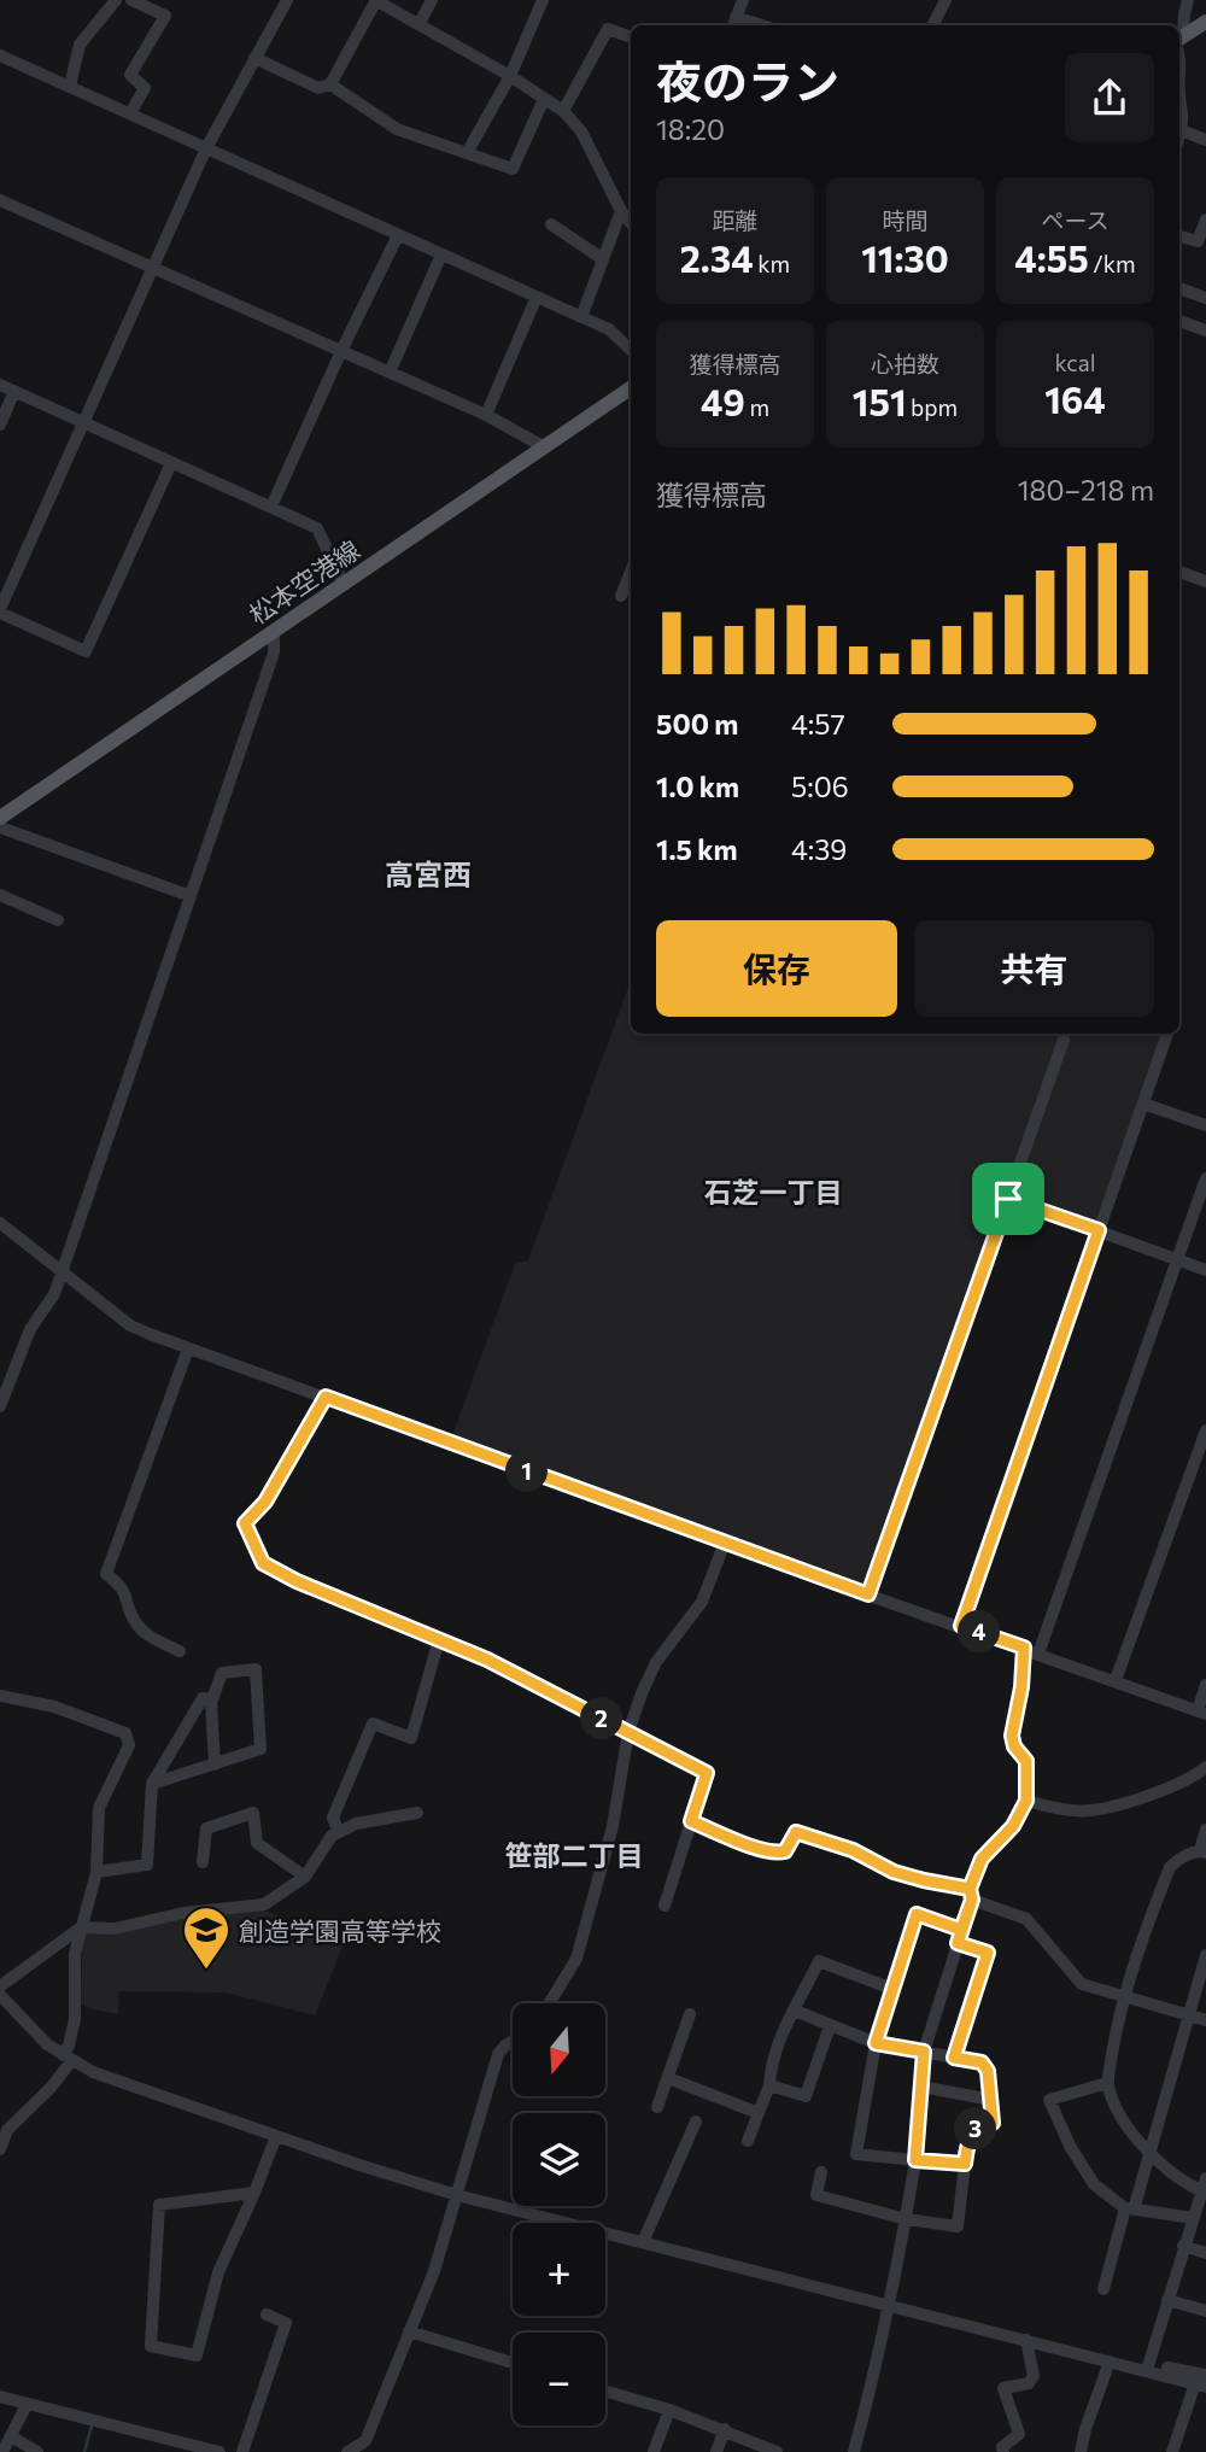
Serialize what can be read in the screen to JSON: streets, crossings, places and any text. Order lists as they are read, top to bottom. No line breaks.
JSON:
{"streets":{"main road":["松本空港線"]},"districts":["高宮西","石芝一丁目","笹部二丁目"],"places":{"school or university":["創造学園高等学校"]},"north":"bottom","page":{"heading":["夜のラン","18:20"],"stats":[["距離","2.34 km"],["時間","11:30"],["ペース","4:55 /km"],["獲得標高","49 m"],["心拍数","151 bpm"],["kcal","164"]],"chart":["獲得標高","180–218 m"],"list":[{"name":"500 m","note":"4:57"},{"name":"1.0 km","note":"5:06"},{"name":"1.5 km","note":"4:39"}],"buttons":["保存","共有"],"pins":["1","4","2","3"],"map_buttons":["+","−"]}}
